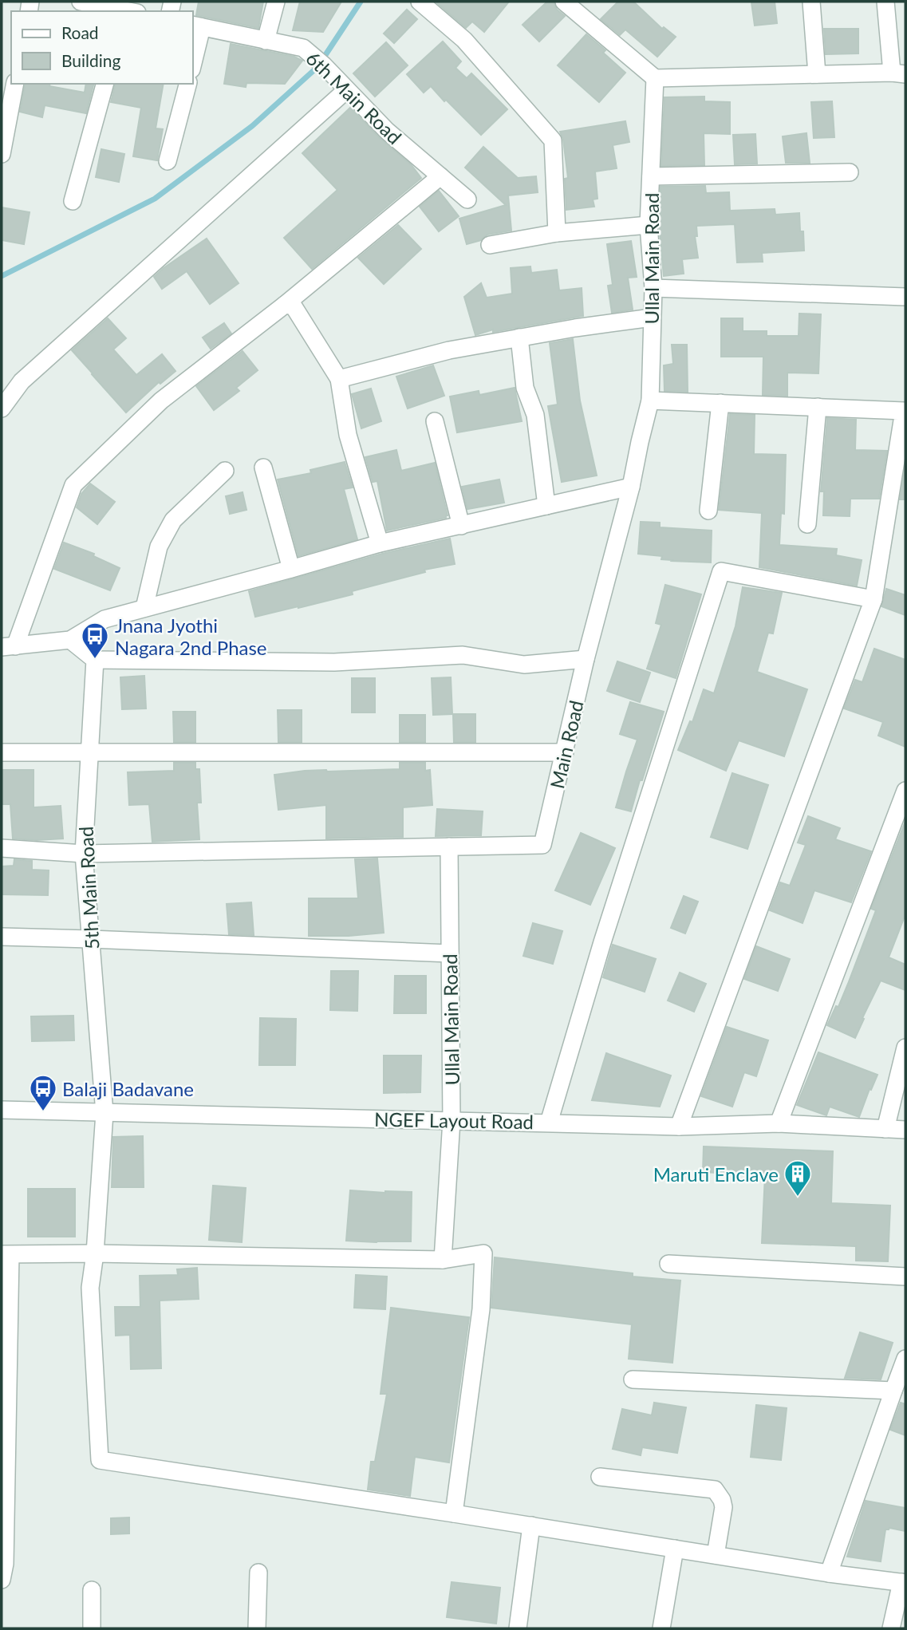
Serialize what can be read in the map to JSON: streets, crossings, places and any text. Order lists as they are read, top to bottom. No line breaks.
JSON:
{"streets":{"street":["6th Main Road","Ullal Main Road","Main Road","5th Main Road","NGEF Layout Road"]},"crossings":[["Ullal Main Road","Main Road"],["Ullal Main Road","NGEF Layout Road"],["5th Main Road","NGEF Layout Road"]],"places":{"bus stop":["Jnana Jyothi Nagara 2nd Phase","Balaji Badavane"],"building":["Maruti Enclave"]},"legend":["Road","Building"]}
